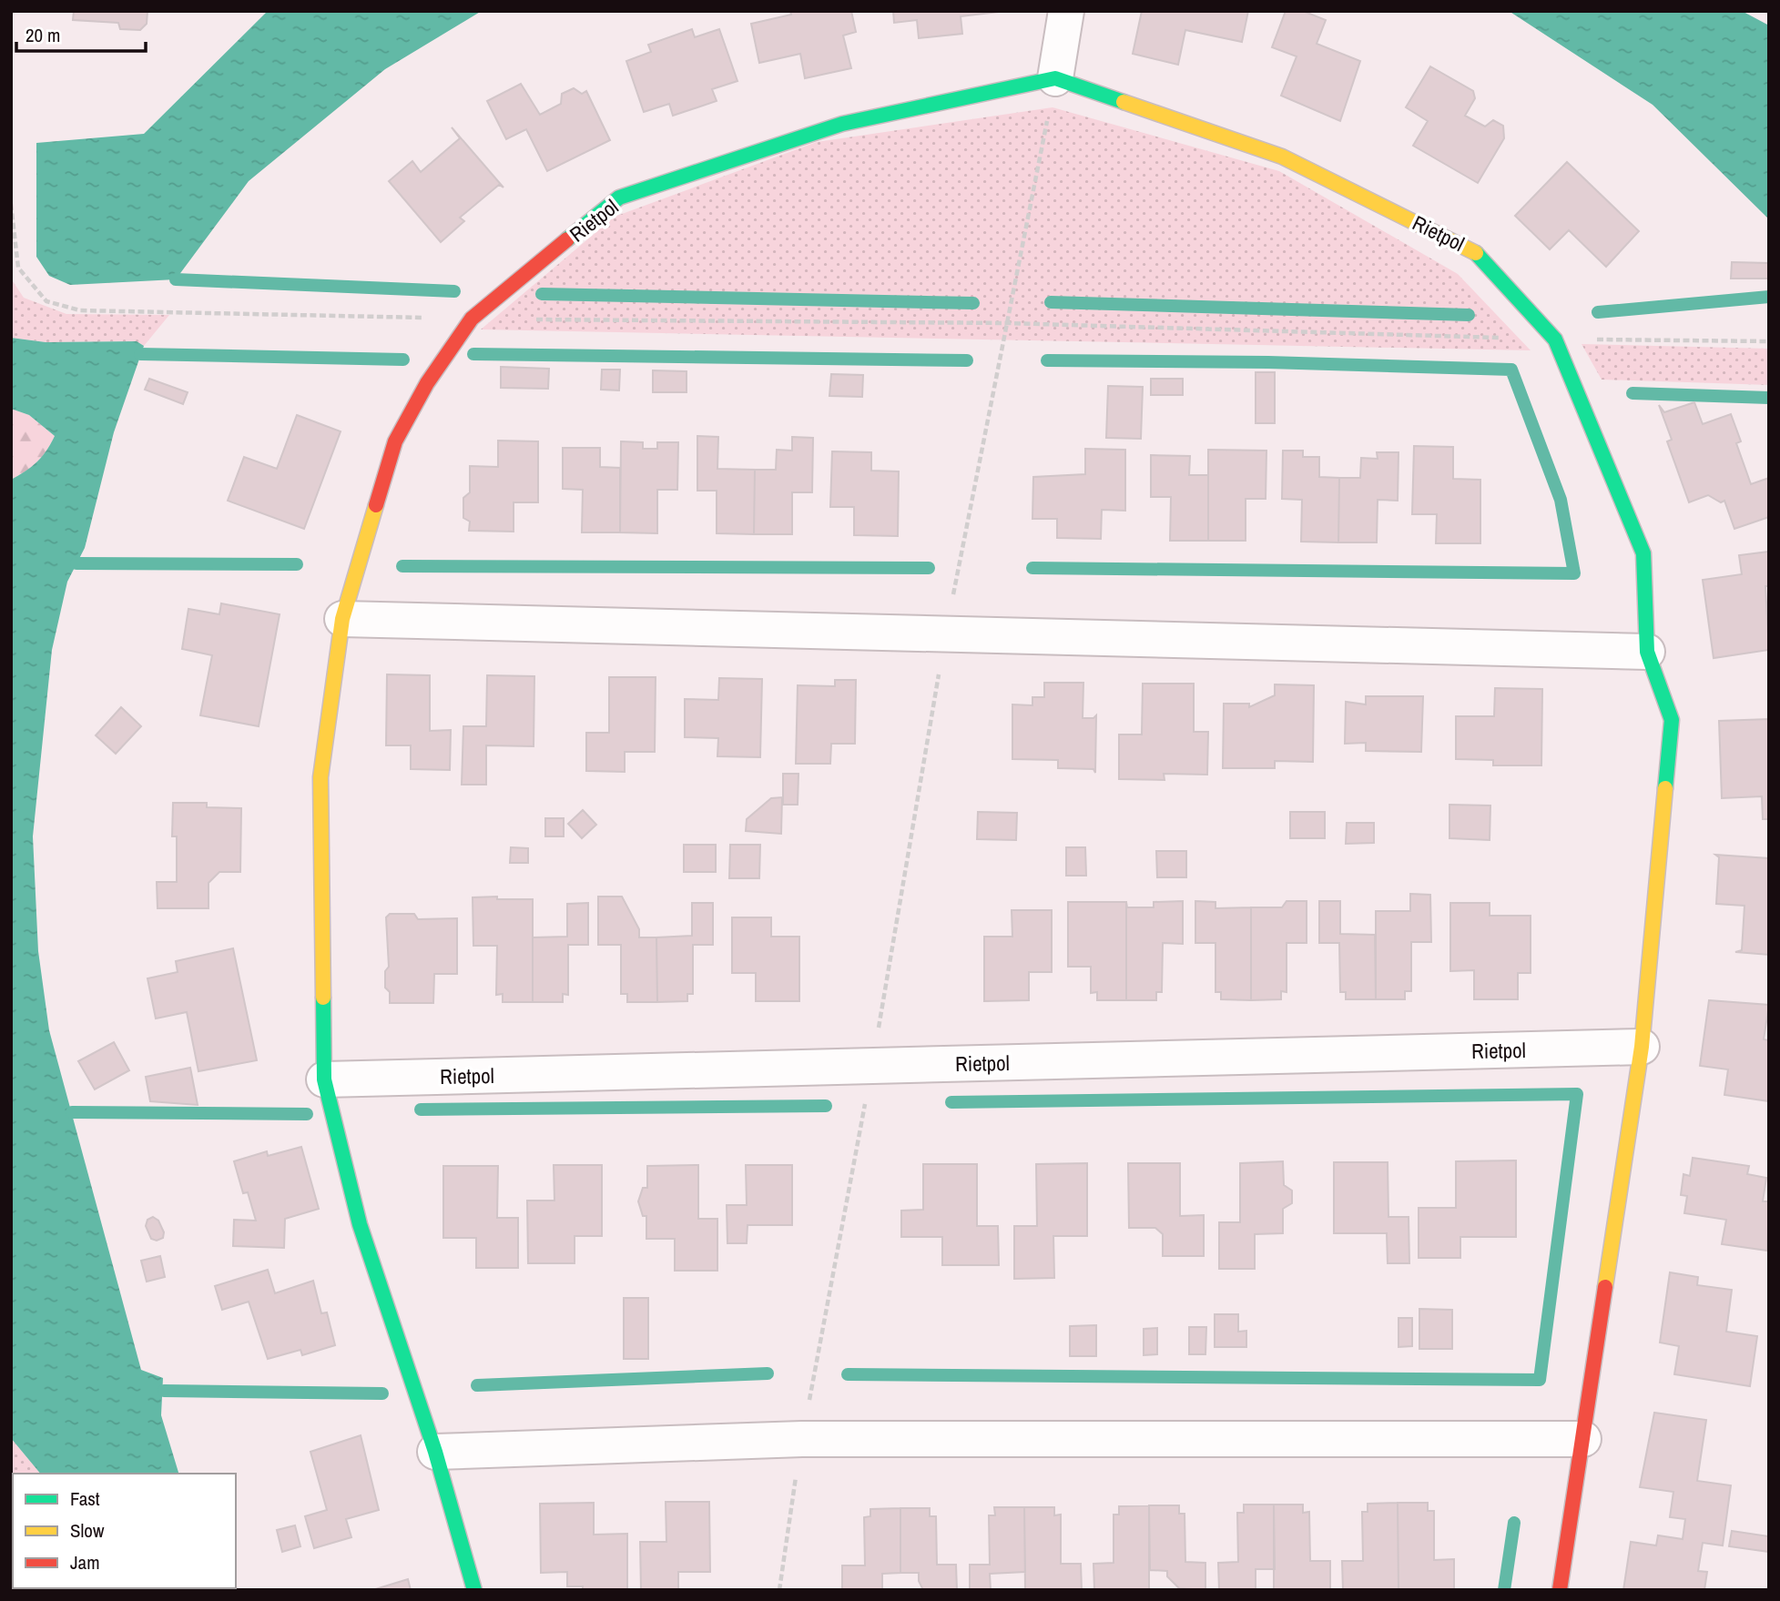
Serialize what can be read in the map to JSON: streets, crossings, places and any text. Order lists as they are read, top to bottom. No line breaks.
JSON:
{"streets":{"street":["Rietpol"]},"legend":["Fast","Slow","Jam"],"scale_bar":"20 m"}
